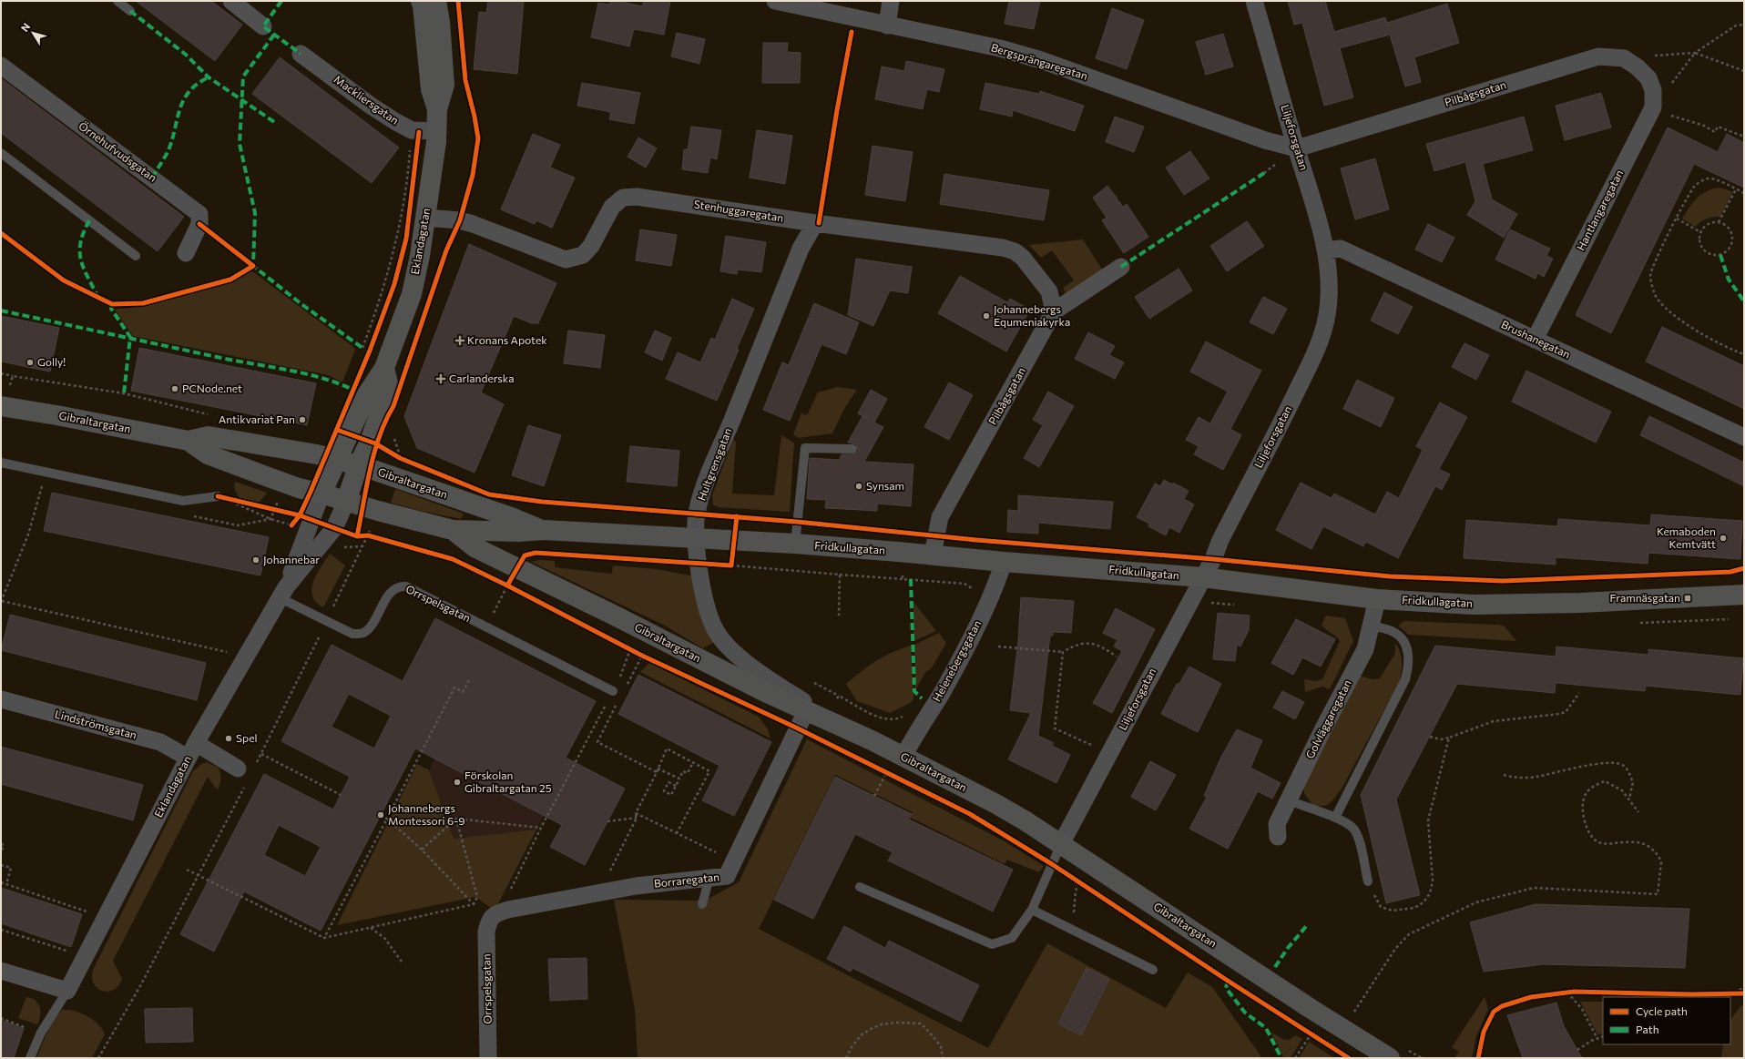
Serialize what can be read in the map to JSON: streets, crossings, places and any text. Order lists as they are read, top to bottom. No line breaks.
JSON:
{"streets":{"street":["Bergsprängaregatan","Pilbågsgatan","Mackliersgatan","Liljeforsgatan","Örnehufvudsgatan","Hantlangaregatan","Stenhuggaregatan","Eklandagatan","Brushanegatan","Gibraltargatan","Hultgrensgatan","Fridkullagatan","Orrspelsgatan","Helenebergsgatan","Golvläggaregatan","Lindströmsgatan","Borraregatan"]},"crossings":[["Bergsprängaregatan","Pilbågsgatan"],["Bergsprängaregatan","Liljeforsgatan"],["Pilbågsgatan","Liljeforsgatan"],["Pilbågsgatan","Hantlangaregatan"],["Pilbågsgatan","Stenhuggaregatan"],["Pilbågsgatan","Fridkullagatan"],["Mackliersgatan","Eklandagatan"],["Liljeforsgatan","Brushanegatan"],["Liljeforsgatan","Gibraltargatan"],["Liljeforsgatan","Fridkullagatan"],["Hantlangaregatan","Brushanegatan"],["Stenhuggaregatan","Eklandagatan"],["Stenhuggaregatan","Hultgrensgatan"],["Eklandagatan","Gibraltargatan"],["Eklandagatan","Orrspelsgatan"],["Eklandagatan","Lindströmsgatan"],["Gibraltargatan","Hultgrensgatan"],["Gibraltargatan","Fridkullagatan"],["Gibraltargatan","Helenebergsgatan"],["Gibraltargatan","Borraregatan"],["Hultgrensgatan","Fridkullagatan"],["Hultgrensgatan","Borraregatan"],["Fridkullagatan","Helenebergsgatan"],["Fridkullagatan","Golvläggaregatan"],["Orrspelsgatan","Borraregatan"]],"places":{"other":["Johannebergs Equmeniakyrka","Golly!","PCNode.net","Antikvariat Pan","Synsam","Kemaboden Kemtvätt","Johannebar","Spel","Förskolan Gibraltargatan 25","Johannebergs Montessori 6-9"],"health":["Kronans Apotek","Carlanderska"],"transit":["Framnäsgatan"]},"legend":["Cycle path","Path"],"north":"top left"}
